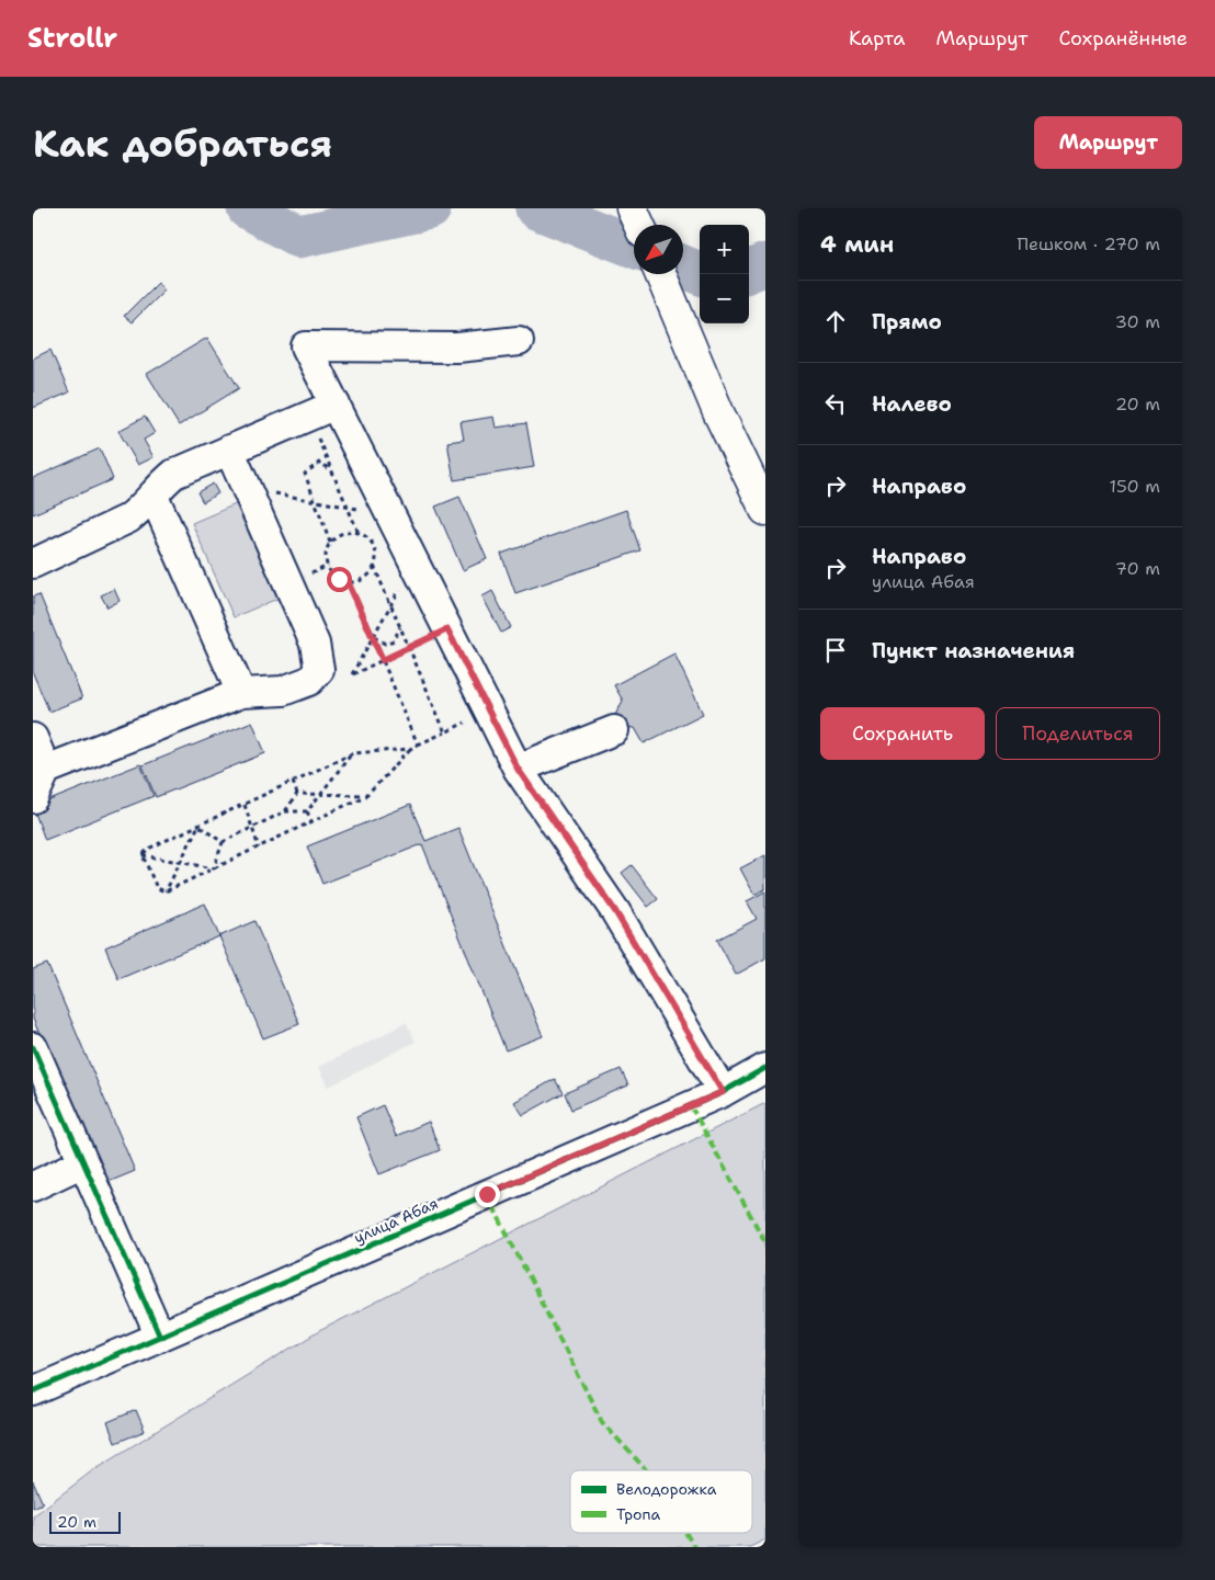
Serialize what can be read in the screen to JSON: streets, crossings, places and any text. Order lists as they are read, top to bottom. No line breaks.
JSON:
{"streets":{"street":["улица Абая"]},"legend":["Велодорожка","Тропа"],"scale_bar":"20 m","north":"bottom left","page":{"header":"Strollr","nav":["Карта","Маршрут","Сохранённые"],"buttons":["Маршрут",["Сохранить","Поделиться"]],"title":"Как добраться","heading":["4 мин","Пешком · 270 m"],"map_buttons":["+","−"],"list":[["Прямо","30 m"],["Налево","20 m"],["Направо","150 m"],["Направо","улица Абая","70 m"],"Пункт назначения"],"scale":"20 m"}}
